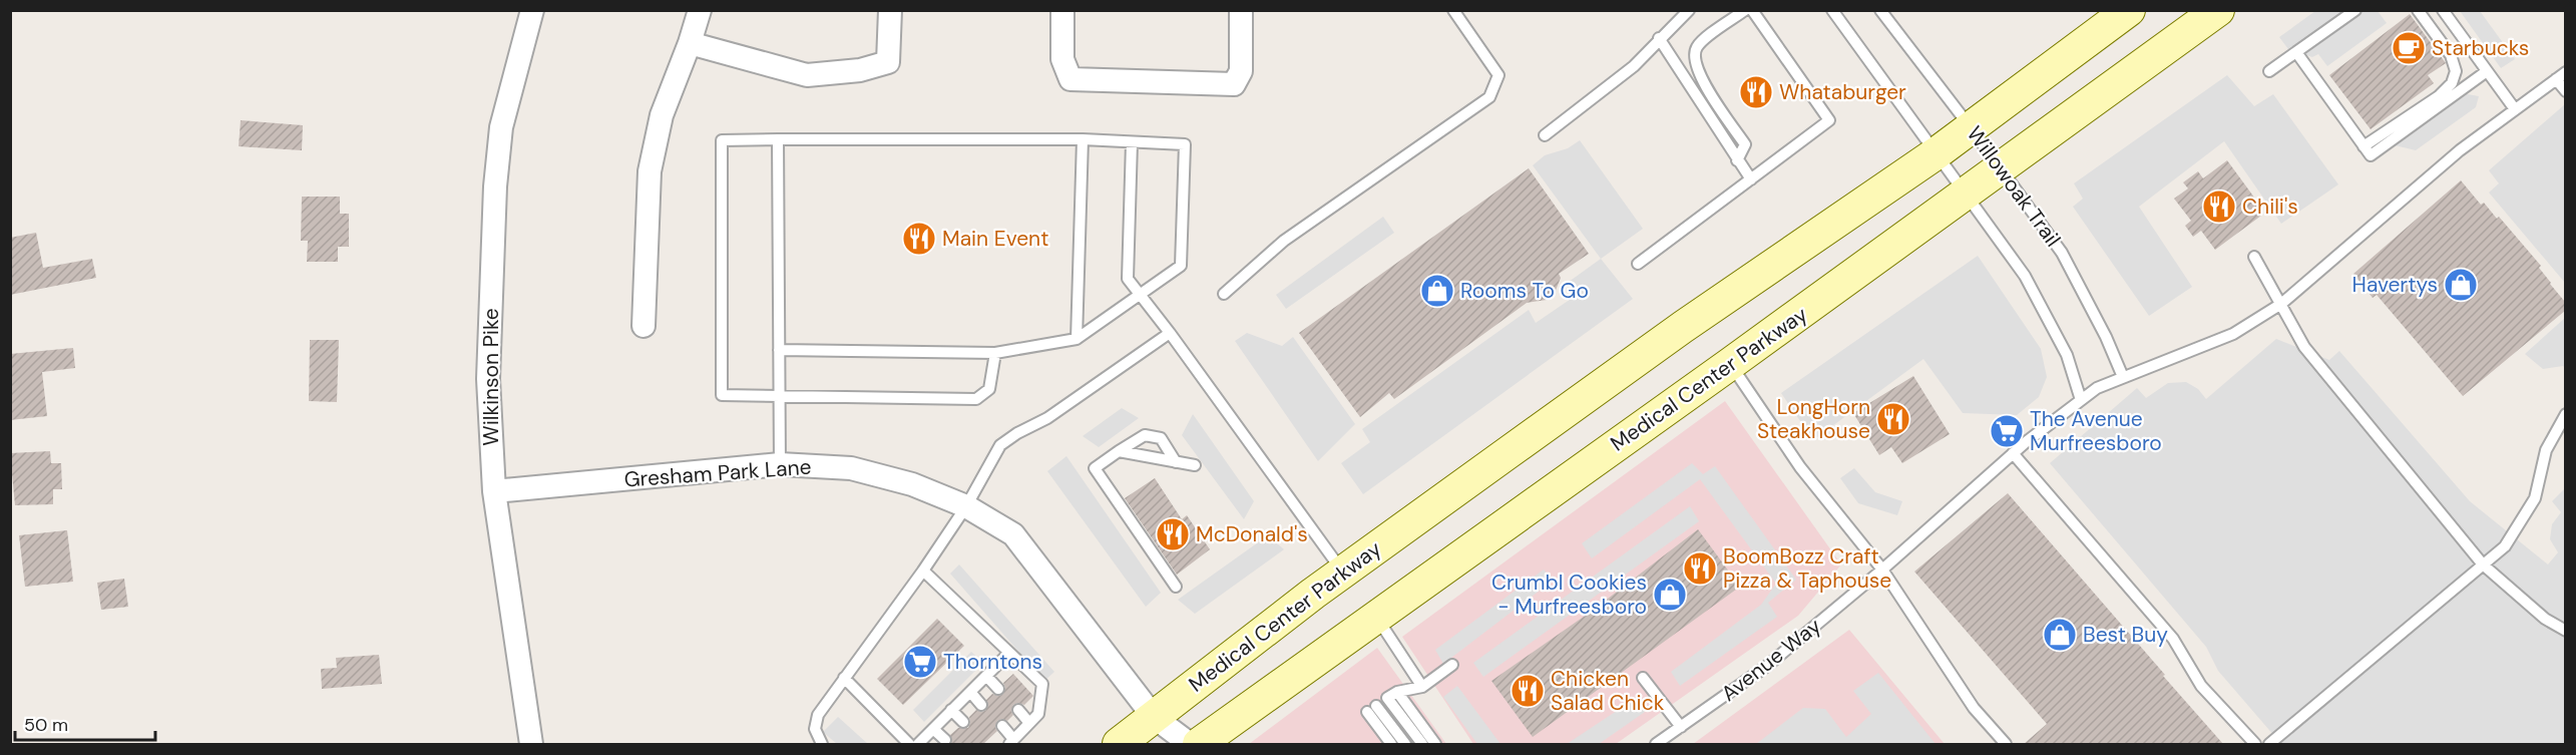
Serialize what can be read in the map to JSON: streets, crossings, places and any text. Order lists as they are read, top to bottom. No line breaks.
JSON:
{"streets":{"main road":["Medical Center Parkway"],"street":["Wilkinson Pike","Gresham Park Lane"],"lane":["Willowoak Trail","Avenue Way"]},"crossings":[["Willowoak Trail","Medical Center Parkway"],["Willowoak Trail","Avenue Way"],["Wilkinson Pike","Gresham Park Lane"],["Medical Center Parkway","Gresham Park Lane"]],"places":{"cafe":["Starbucks"],"restaurant":["Whataburger","Chili's","Main Event","LongHorn Steakhouse","McDonald's","BoomBozz Craft Pizza & Taphouse","Chicken Salad Chick"],"shop":["Havertys","Rooms To Go","Crumbl Cookies - Murfreesboro","Best Buy"],"supermarket":["The Avenue Murfreesboro","Thorntons"]},"scale_bar":"50 m"}
